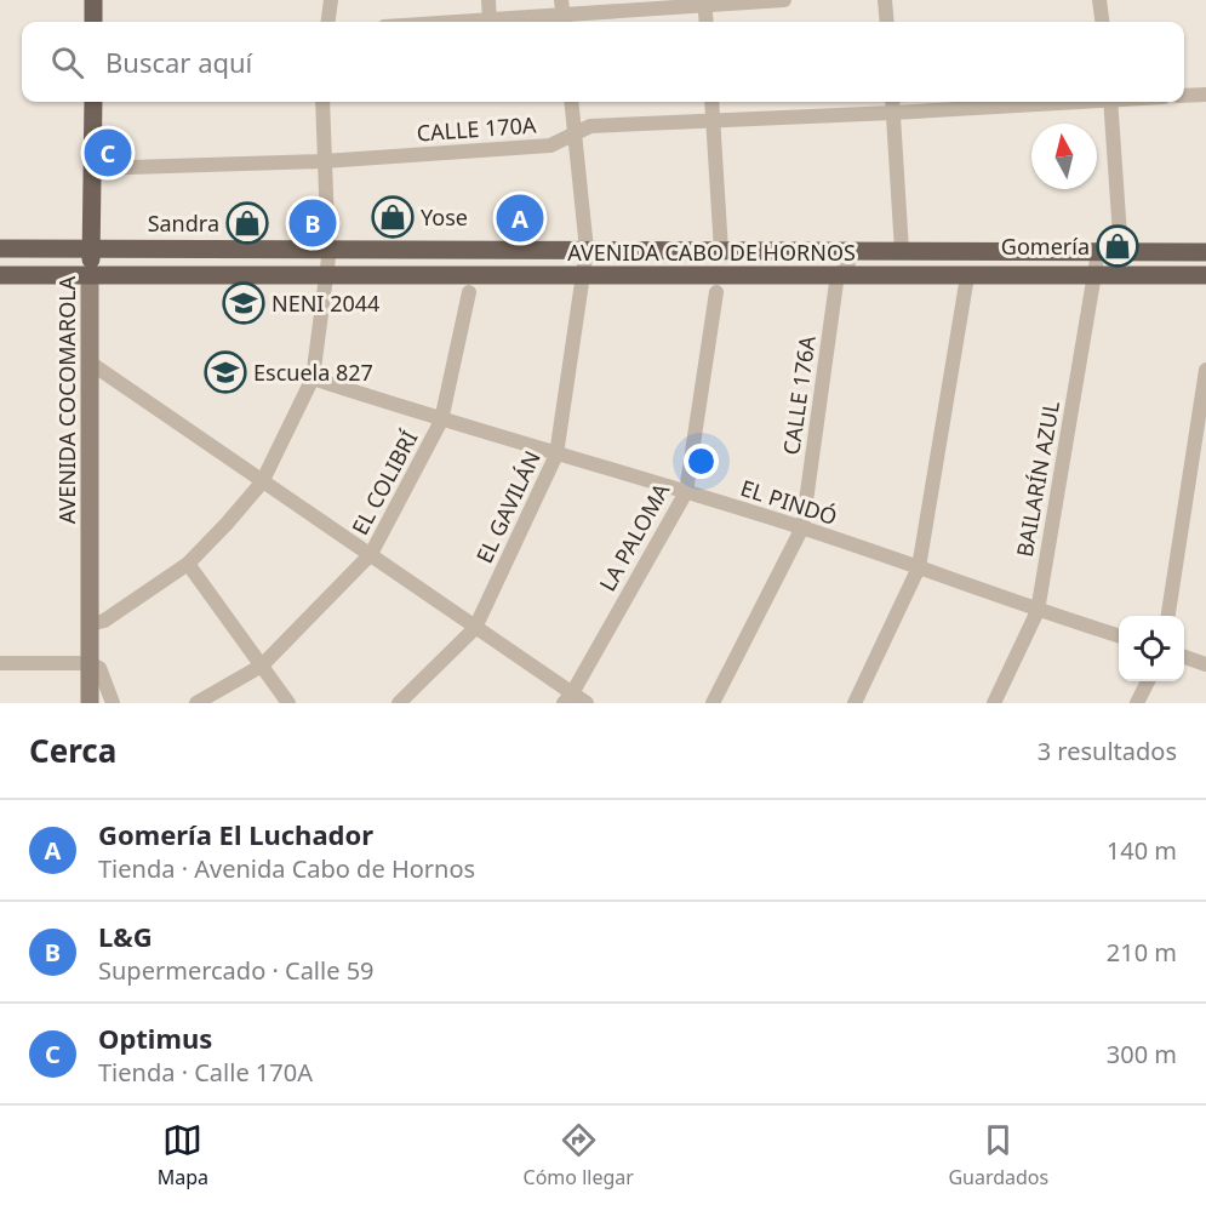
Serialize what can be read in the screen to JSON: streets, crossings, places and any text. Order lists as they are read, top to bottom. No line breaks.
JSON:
{"streets":{"main road":["AVENIDA CABO DE HORNOS","AVENIDA COCOMAROLA"],"street":["CALLE 170A","CALLE 176A","BAILARÍN AZUL","EL COLIBRÍ","EL PINDÓ","EL GAVILÁN","LA PALOMA"]},"crossings":[["CALLE 170A","AVENIDA COCOMAROLA"],["CALLE 170A","EL GAVILÁN"],["AVENIDA CABO DE HORNOS","CALLE 176A"],["AVENIDA CABO DE HORNOS","AVENIDA COCOMAROLA"],["AVENIDA CABO DE HORNOS","BAILARÍN AZUL"],["AVENIDA CABO DE HORNOS","EL GAVILÁN"],["CALLE 176A","EL PINDÓ"],["BAILARÍN AZUL","EL PINDÓ"],["EL COLIBRÍ","EL PINDÓ"],["EL PINDÓ","EL GAVILÁN"],["EL PINDÓ","LA PALOMA"]],"places":{"shop":["Yose","Sandra","Gomería"],"school or university":["NENI 2044","Escuela 827"]},"north":"top","page":{"search":"Buscar aquí","pins":["C","A","B"],"heading":["Cerca","3 resultados"],"list":[{"mark":"A","name":"Gomería El Luchador","note":"Tienda · Avenida Cabo de Hornos","value":"140 m"},{"mark":"B","name":"L&G","note":"Supermercado · Calle 59","value":"210 m"},{"mark":"C","name":"Optimus","note":"Tienda · Calle 170A","value":"300 m"}],"nav":["Mapa","Cómo llegar","Guardados"]}}
